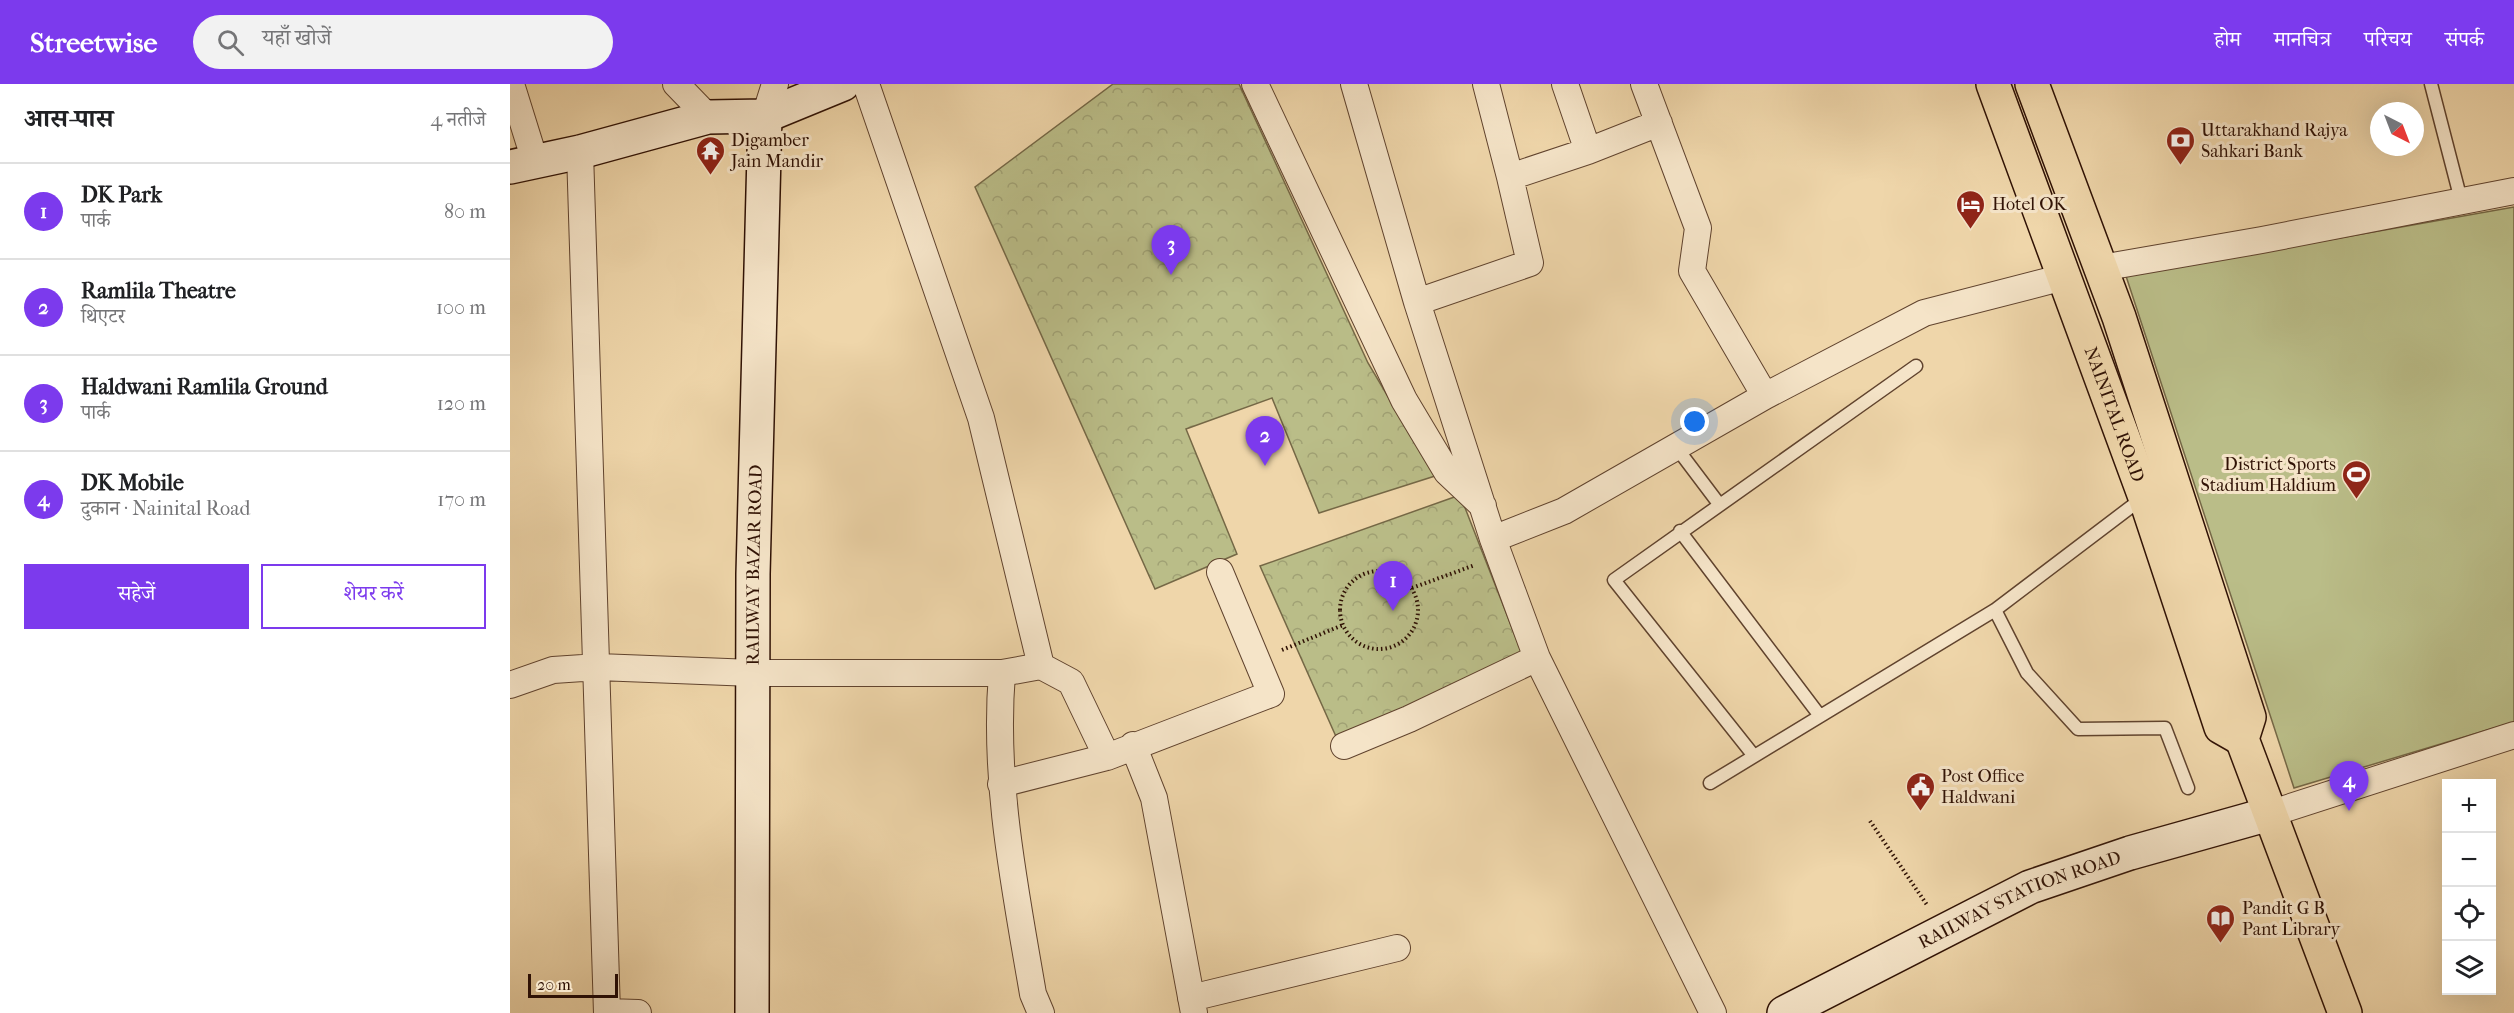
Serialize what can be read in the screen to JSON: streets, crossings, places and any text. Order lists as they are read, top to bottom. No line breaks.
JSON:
{"streets":{"highway":["NAINITAL ROAD"],"street":["RAILWAY BAZAR ROAD","RAILWAY STATION ROAD"]},"crossings":[["NAINITAL ROAD","RAILWAY STATION ROAD"]],"places":{"bank":["Uttarakhand Rajya Sahkari Bank"],"temple":["Digamber Jain Mandir"],"hotel":["Hotel OK"],"sports":["District Sports Stadium Haldium"],"public building":["Post Office Haldwani"],"library":["Pandit G B Pant Library"]},"scale_bar":"20 m","north":"bottom right","page":{"header":"Streetwise","search":"यहाँ खोजें","nav":["होम","मानचित्र","परिचय","संपर्क"],"heading":["आस-पास","4 नतीजे"],"list":[{"mark":"1","name":"DK Park","note":"पार्क","value":"80 m"},{"mark":"2","name":"Ramlila Theatre","note":"थिएटर","value":"100 m"},{"mark":"3","name":"Haldwani Ramlila Ground","note":"पार्क","value":"120 m"},{"mark":"4","name":"DK Mobile","note":"दुकान · Nainital Road","value":"170 m"}],"pins":["3","2","1","4"],"buttons":["सहेजें","शेयर करें"],"map_buttons":["+","−"],"scale":"20 m"}}
